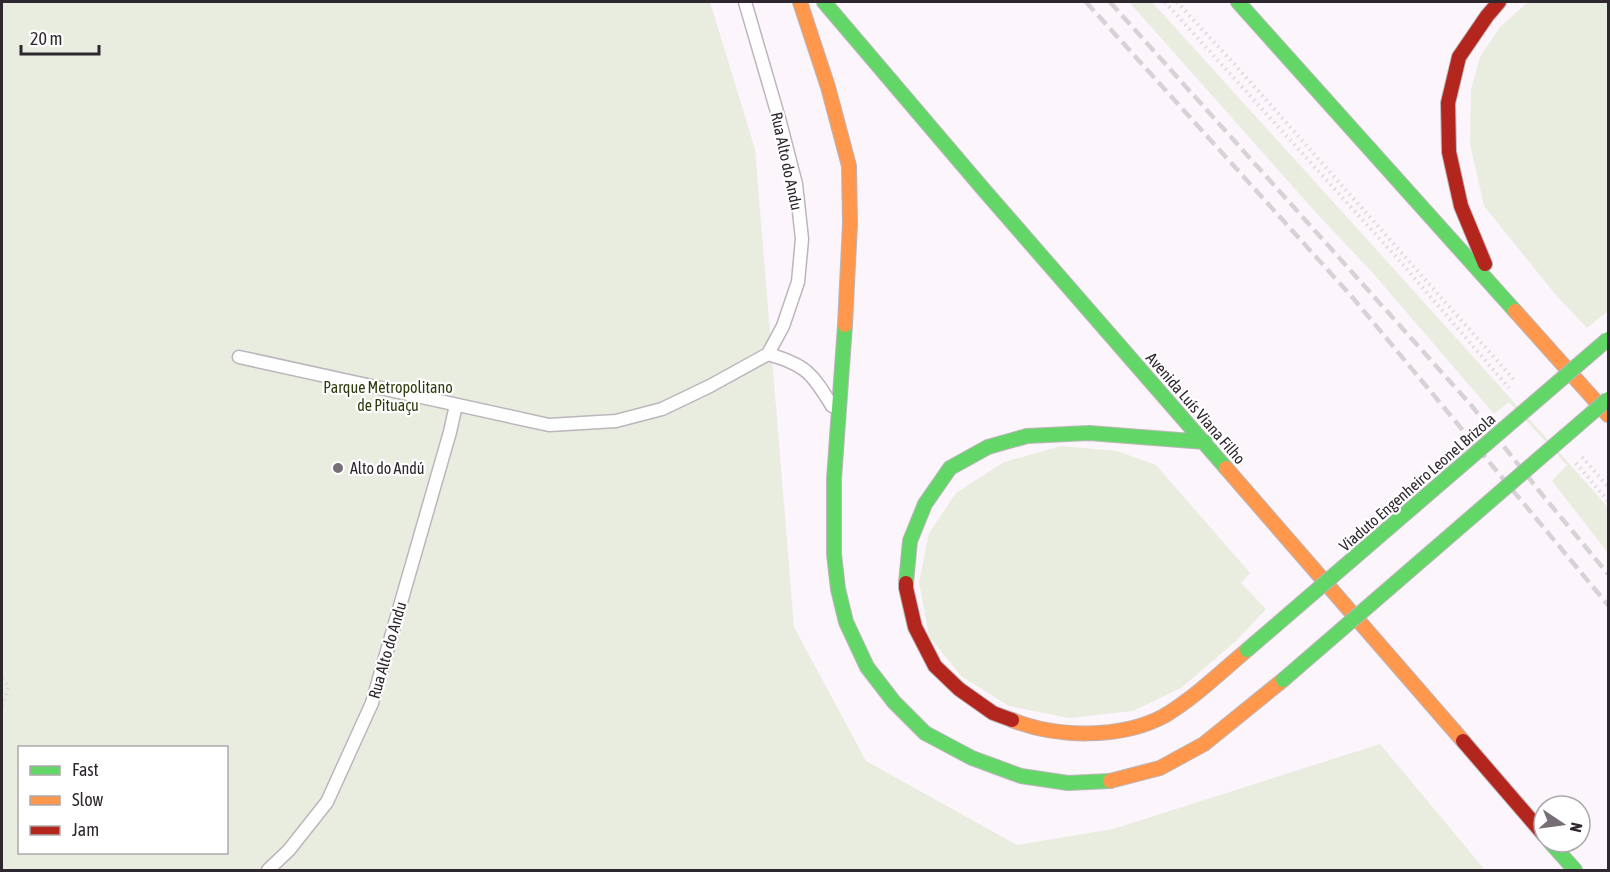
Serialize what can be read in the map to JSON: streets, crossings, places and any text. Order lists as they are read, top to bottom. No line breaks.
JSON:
{"streets":{"main road":["Avenida Luís Viana Filho","Viaduto Engenheiro Leonel Brizola"],"lane":["Rua Alto do Andu"]},"crossings":[["Avenida Luís Viana Filho","Viaduto Engenheiro Leonel Brizola"]],"parks":["Parque Metropolitano de Pituaçu"],"places":["Alto do Andú"],"legend":["Fast","Slow","Jam"],"scale_bar":"20 m","north":"right"}
